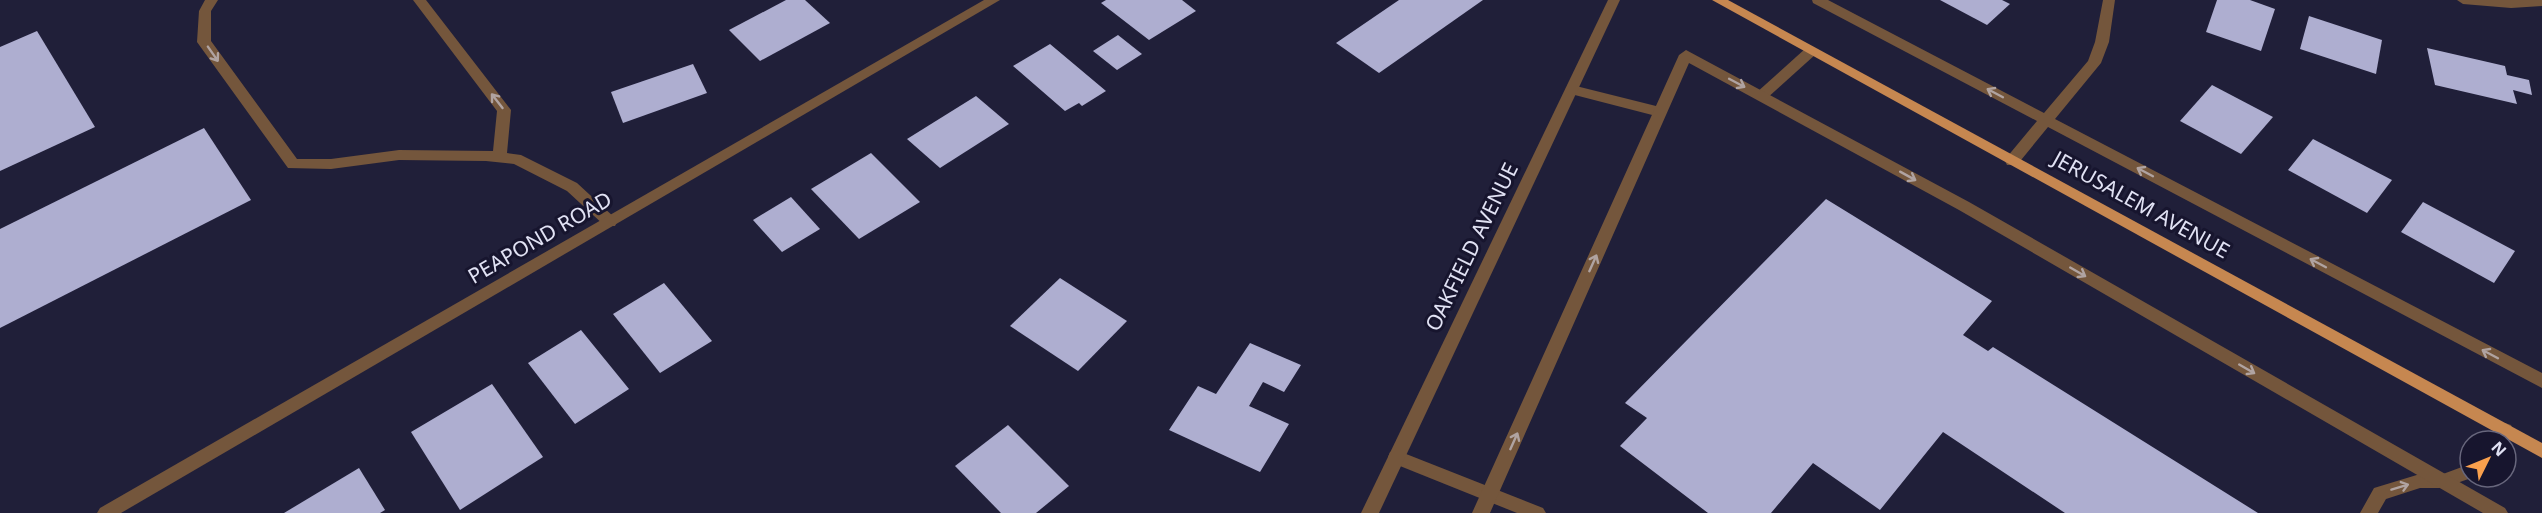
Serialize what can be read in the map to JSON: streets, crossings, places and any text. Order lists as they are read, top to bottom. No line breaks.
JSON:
{"streets":{"main road":["JERUSALEM AVENUE"],"street":["PEAPOND ROAD","OAKFIELD AVENUE"]},"north":"top right"}
